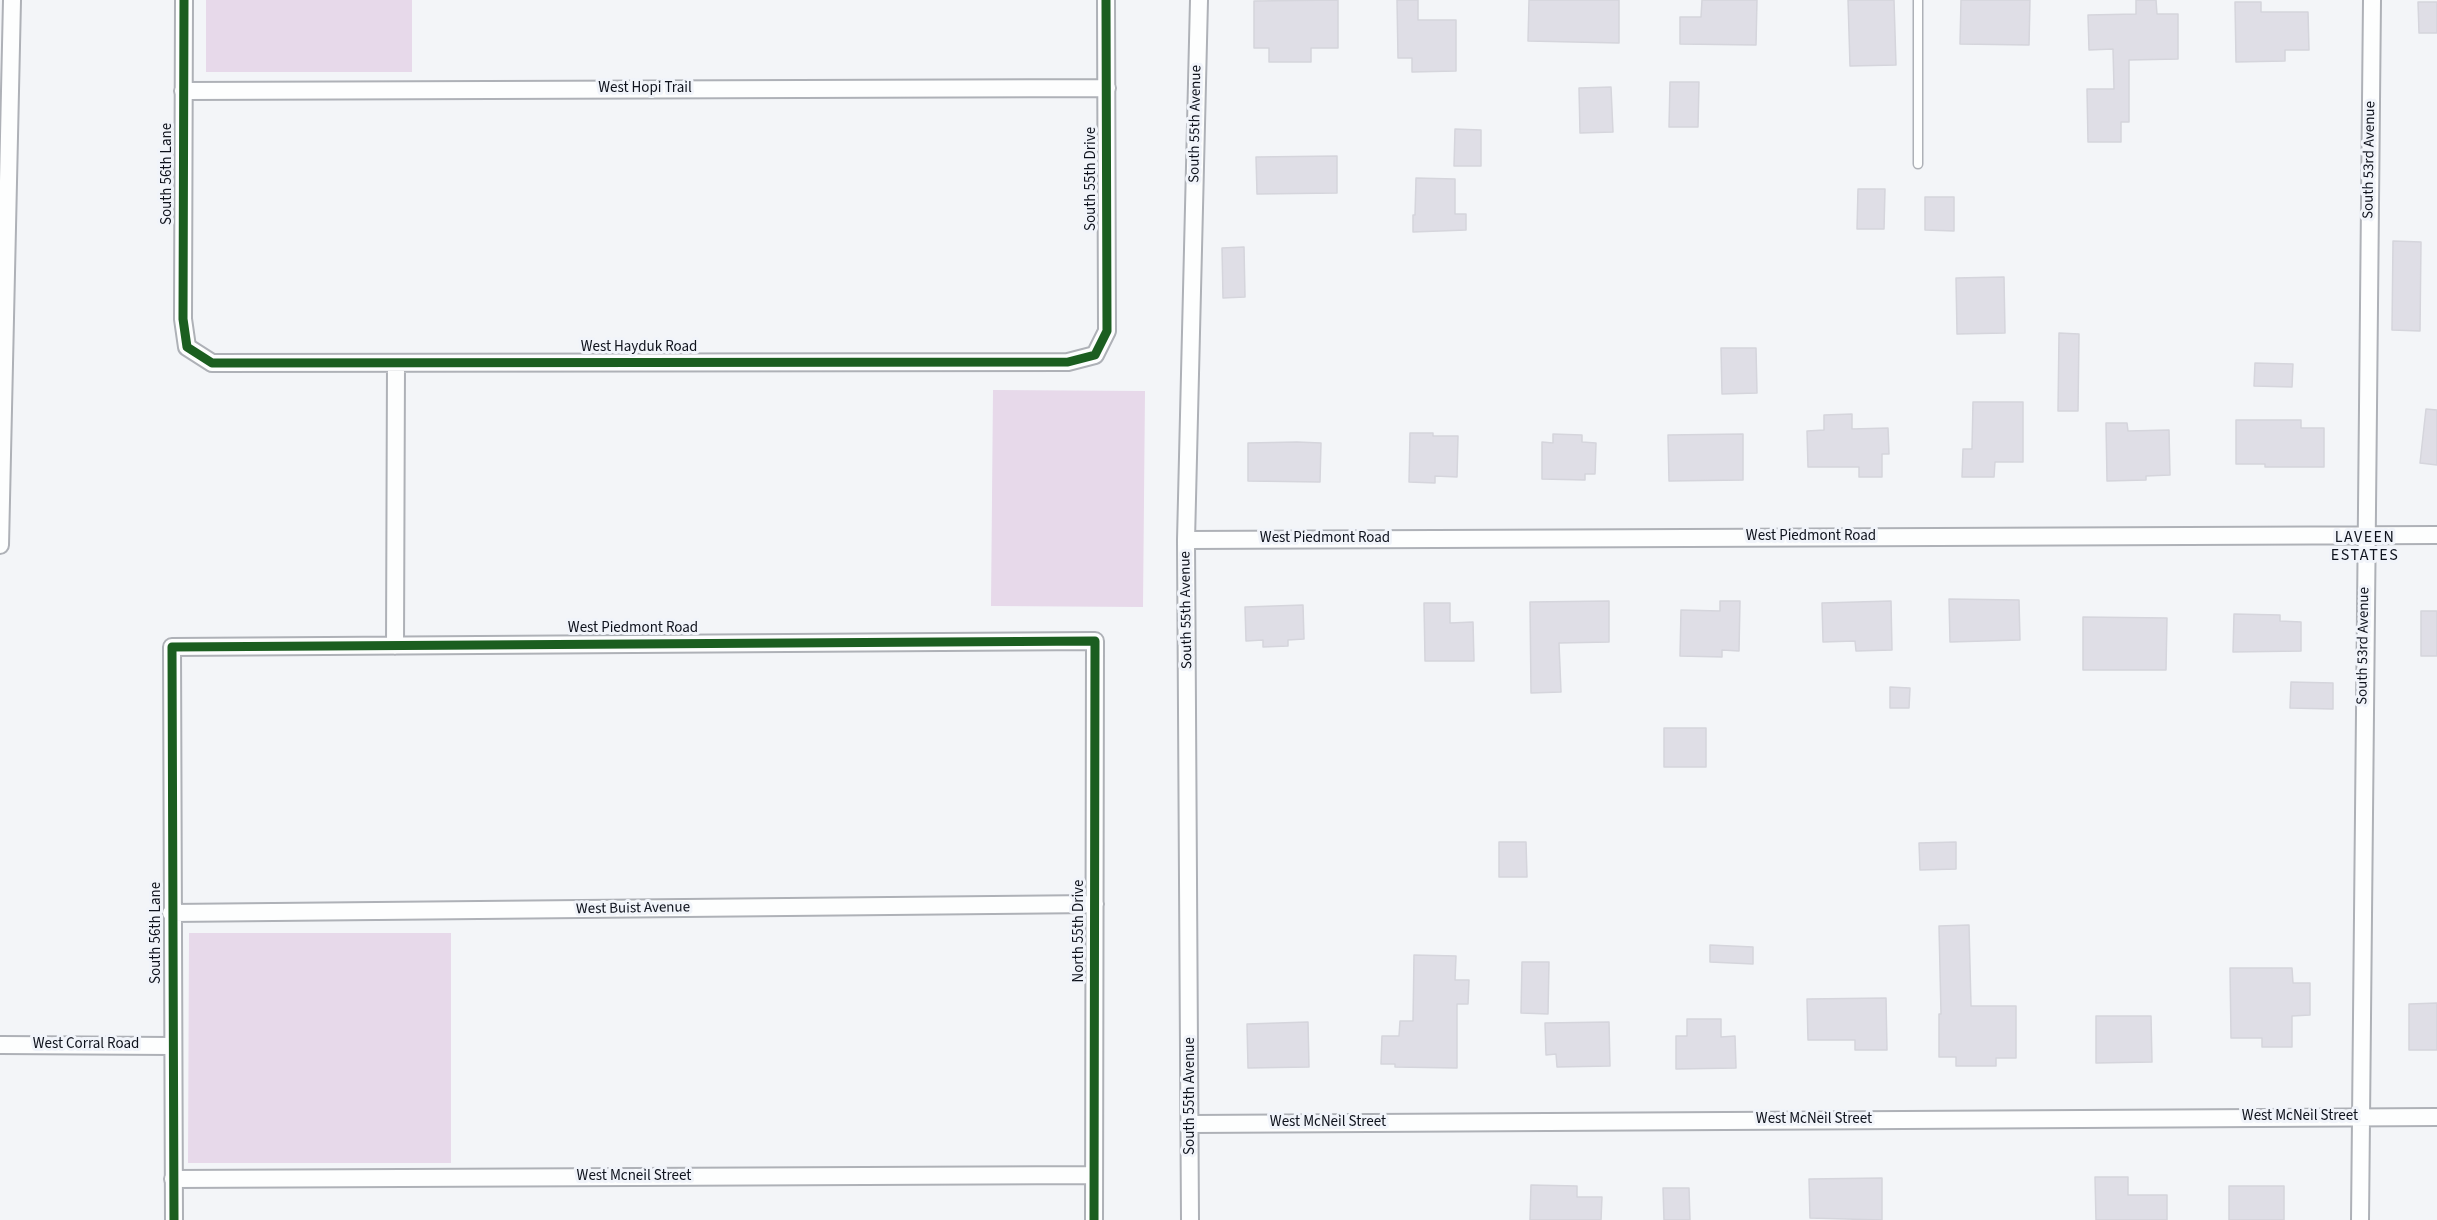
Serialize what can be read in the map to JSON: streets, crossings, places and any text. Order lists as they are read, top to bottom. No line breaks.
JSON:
{"streets":{"street":["West Hopi Trail","South 55th Avenue","South 53rd Avenue","South 56th Lane","South 55th Drive","West Hayduk Road","West Piedmont Road","West Buist Avenue","North 55th Drive","West Corral Road","West McNeil Street","West Mcneil Street"]},"crossings":[["West Hopi Trail","South 56th Lane"],["West Hopi Trail","South 55th Drive"],["South 55th Avenue","West Piedmont Road"],["South 55th Avenue","West McNeil Street"],["South 53rd Avenue","West Piedmont Road"],["South 53rd Avenue","West McNeil Street"],["South 56th Lane","West Hayduk Road"],["South 56th Lane","West Piedmont Road"],["South 56th Lane","West Buist Avenue"],["South 56th Lane","West Corral Road"],["South 56th Lane","West Mcneil Street"],["South 55th Drive","West Hayduk Road"],["West Piedmont Road","North 55th Drive"],["West Buist Avenue","North 55th Drive"],["North 55th Drive","West Mcneil Street"]],"districts":["LAVEEN ESTATES"]}
